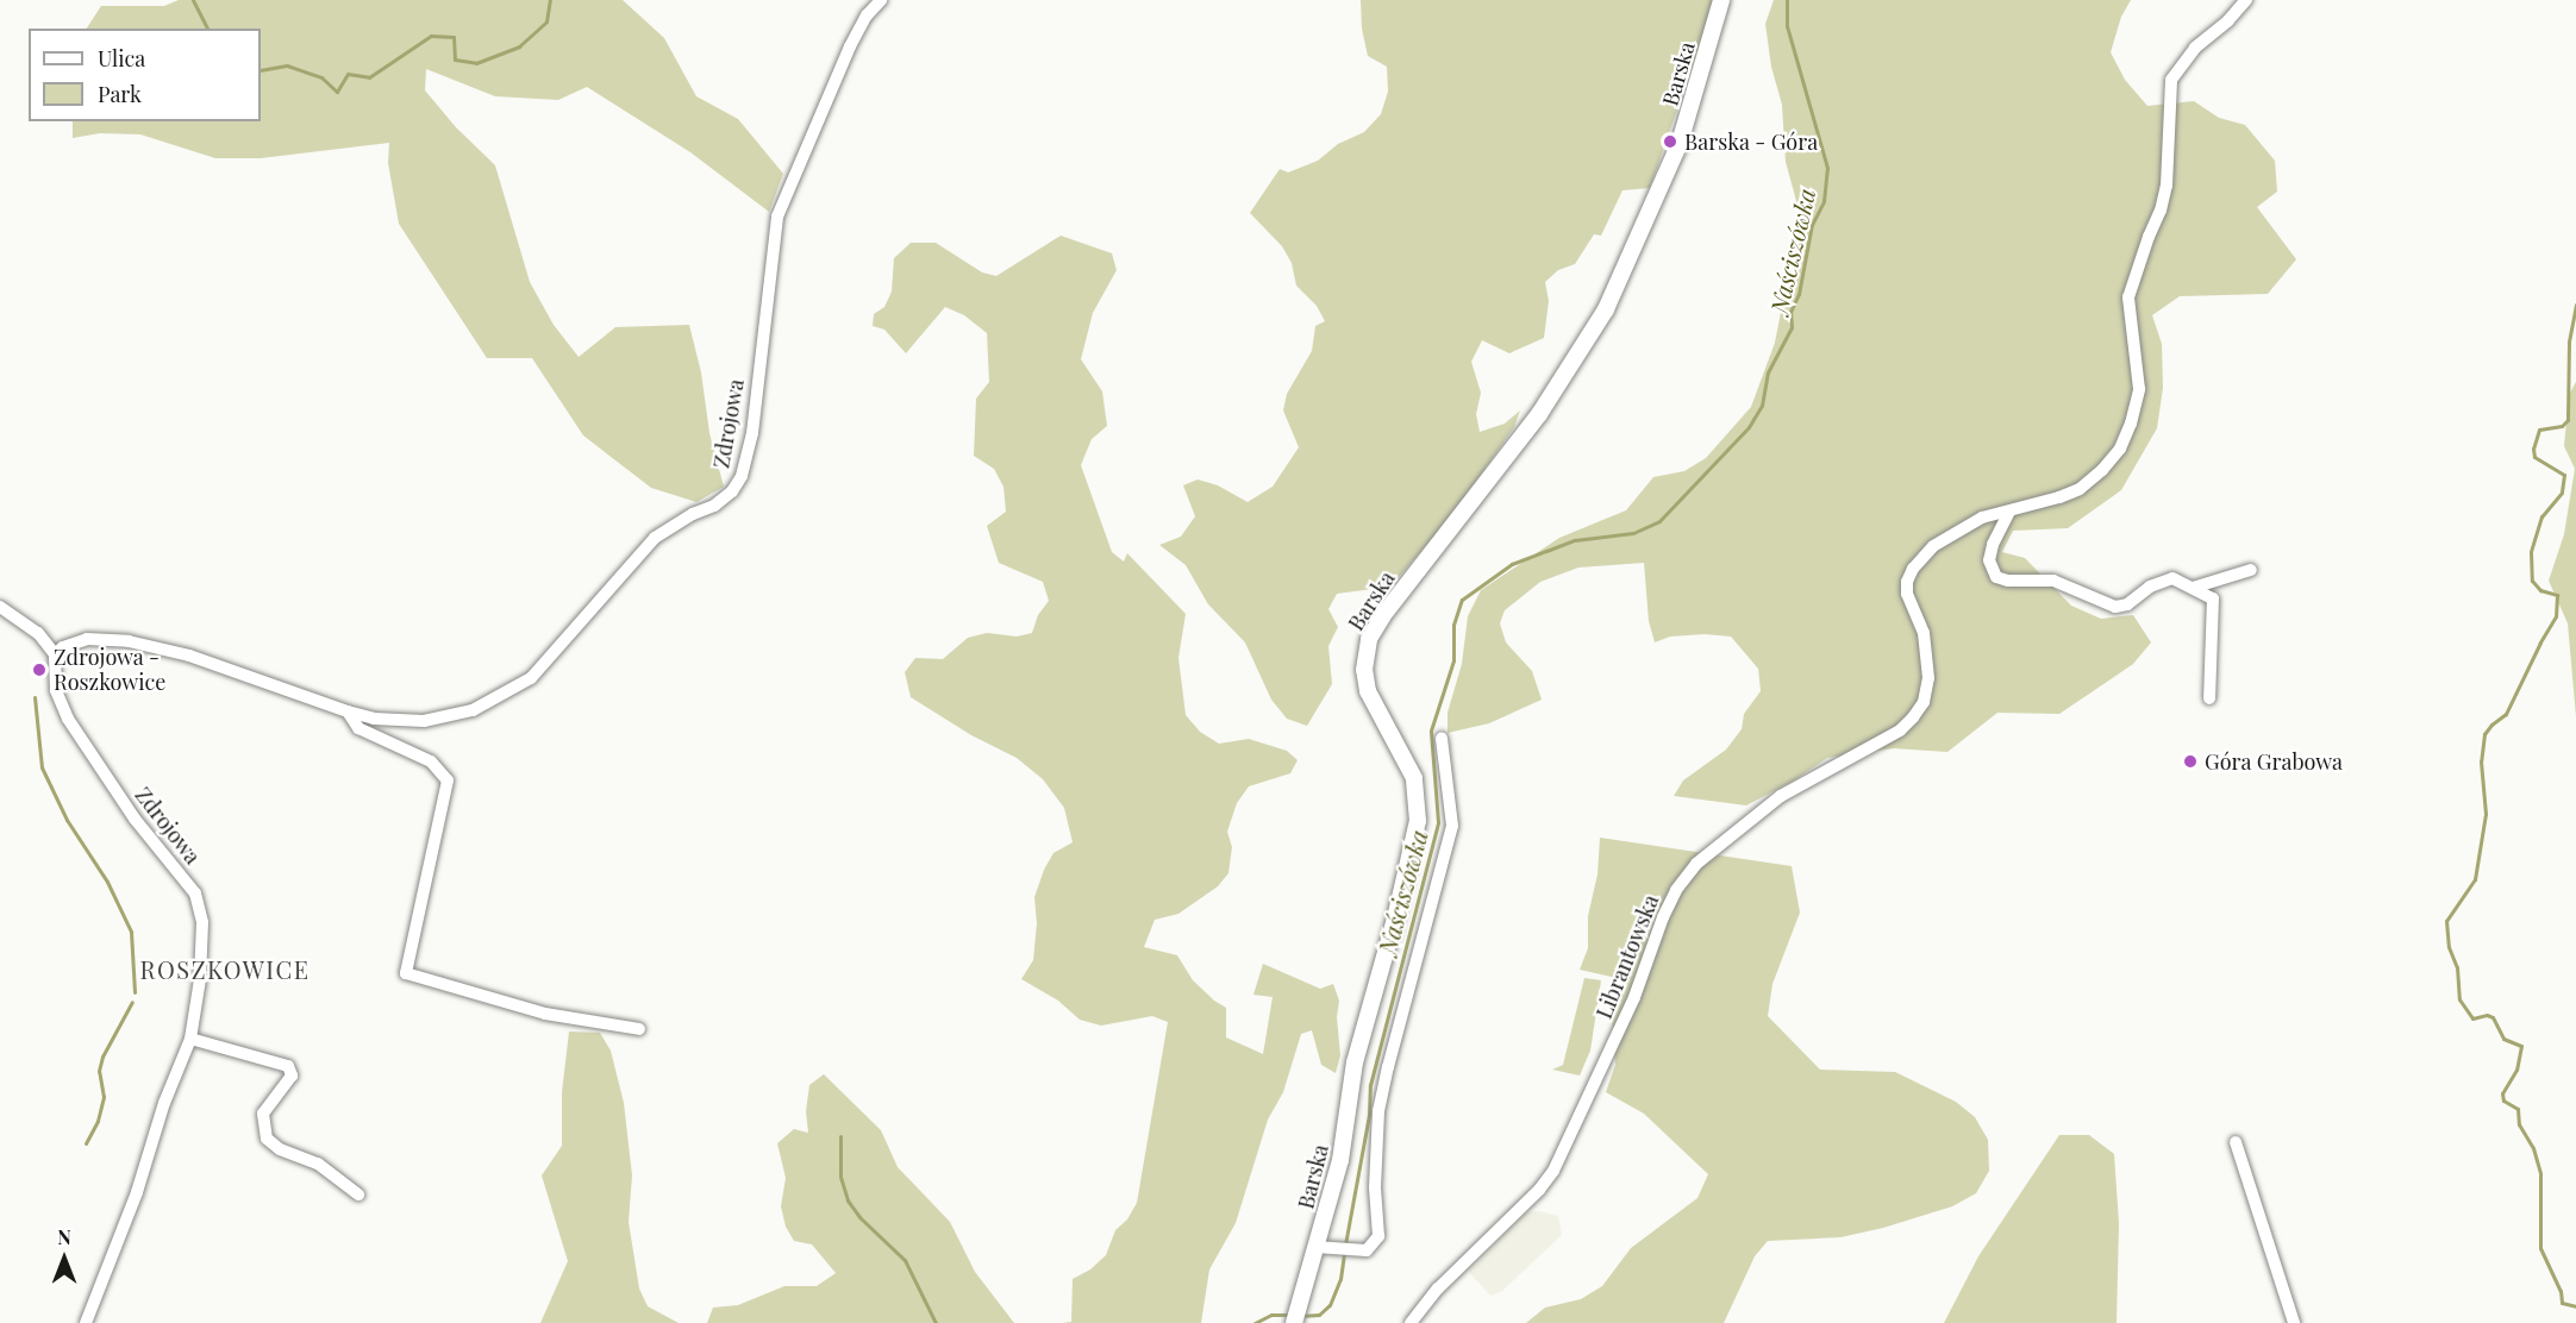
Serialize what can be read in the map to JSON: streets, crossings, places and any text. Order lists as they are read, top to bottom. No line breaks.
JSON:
{"streets":{"street":["Barska","Zdrojowa","Librantowska"]},"districts":["ROSZKOWICE"],"water":["Naściszówka"],"places":["Barska - Góra","Zdrojowa - Roszkowice","Góra Grabowa"],"legend":["Ulica","Park"],"north":"top"}
